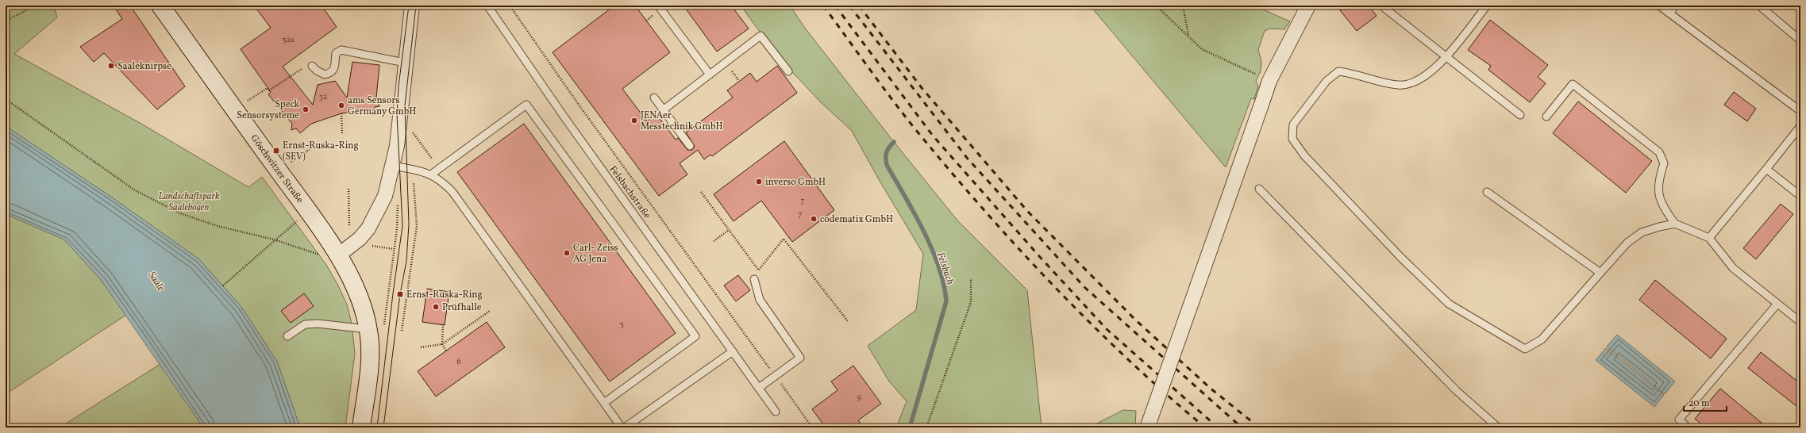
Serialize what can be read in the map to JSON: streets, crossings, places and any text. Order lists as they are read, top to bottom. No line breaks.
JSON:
{"streets":{"main road":["Göschwitzer Straße"],"lane":["Felsbachstraße"]},"water":["Felsbach","Saale"],"parks":["Landschaftspark Saalebogen"],"places":{"other":["Saaleknirpse","ams Sensors Germany GmbH","Speck Sensorsysteme","JENAer Messtechnik GmbH","inverso GmbH","codematix GmbH","Carl- Zeiss AG Jena","Prüfhalle"],"transit":["Ernst-Ruska-Ring (SEV)","Ernst-Ruska-Ring"]},"house_numbers":["32a","32","7","7","3","6","9"],"scale_bar":"20 m"}
